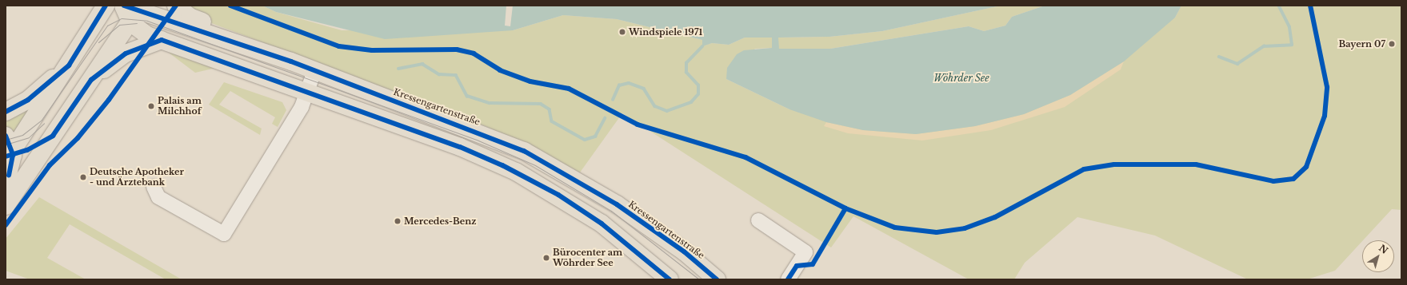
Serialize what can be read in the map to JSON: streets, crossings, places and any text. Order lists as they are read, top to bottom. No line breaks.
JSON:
{"streets":{"main road":["Kressengartenstraße"]},"water":["Wöhrder See"],"places":["Windspiele 1971","Bayern 07","Palais am Milchhof","Deutsche Apotheker - und Ärztebank","Mercedes-Benz","Bürocenter am Wöhrder See"],"north":"top right"}
